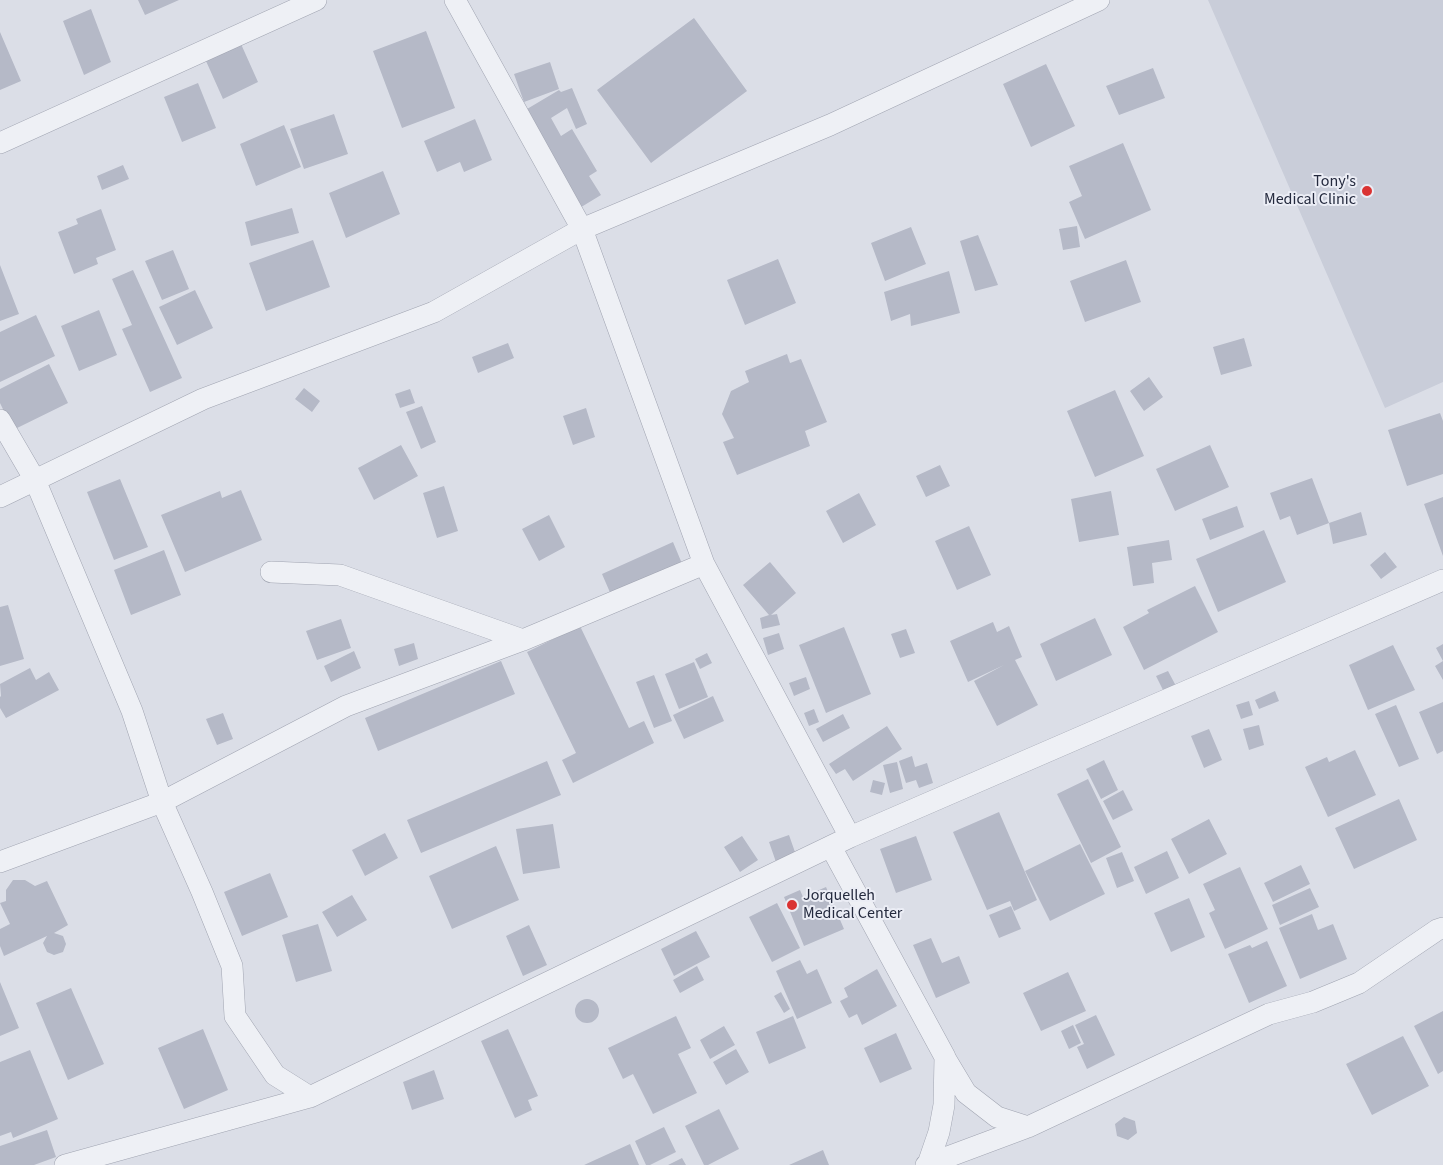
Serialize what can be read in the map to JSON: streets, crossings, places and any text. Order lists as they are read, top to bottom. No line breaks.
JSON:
{"places":["Tony's Medical Clinic","Jorquelleh Medical Center"]}
